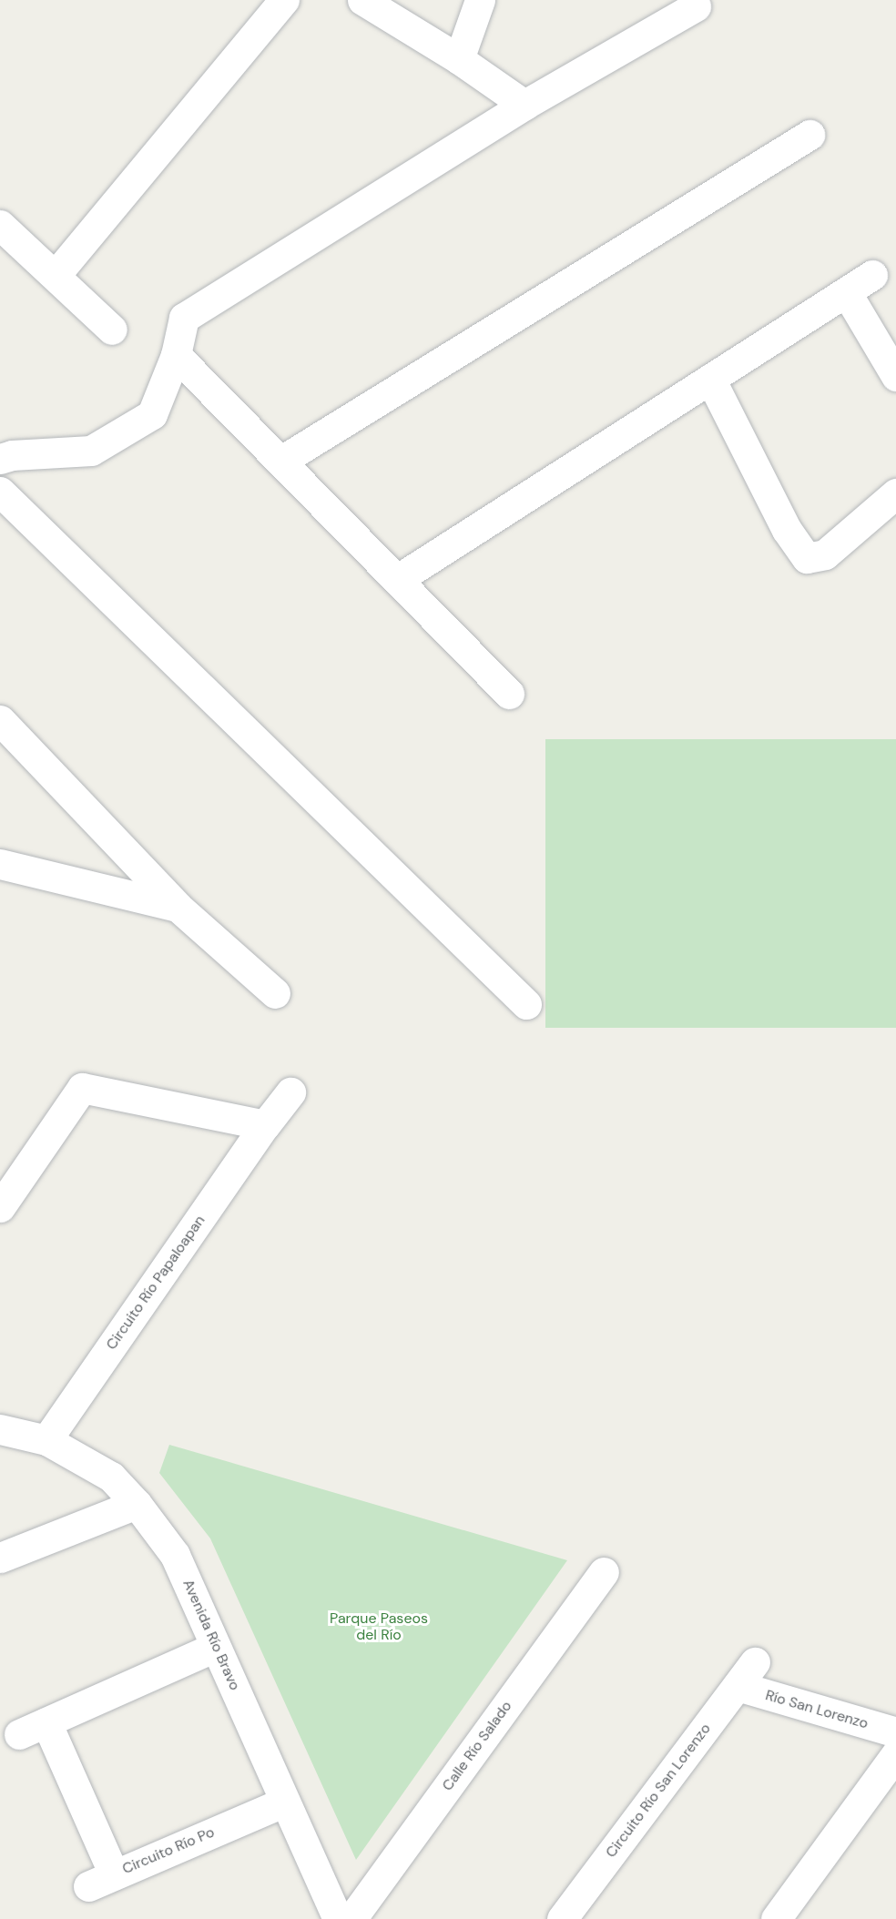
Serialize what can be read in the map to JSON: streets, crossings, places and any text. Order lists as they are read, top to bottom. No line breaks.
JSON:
{"streets":{"street":["Circuito Río Papaloapan","Avenida Río Bravo","Río San Lorenzo","Calle Río Salado","Circuito Río San Lorenzo","Circuito Río Po"]},"crossings":[["Circuito Río Papaloapan","Avenida Río Bravo"],["Avenida Río Bravo","Circuito Río Po"],["Río San Lorenzo","Circuito Río San Lorenzo"]],"parks":["Parque Paseos del Río"]}
